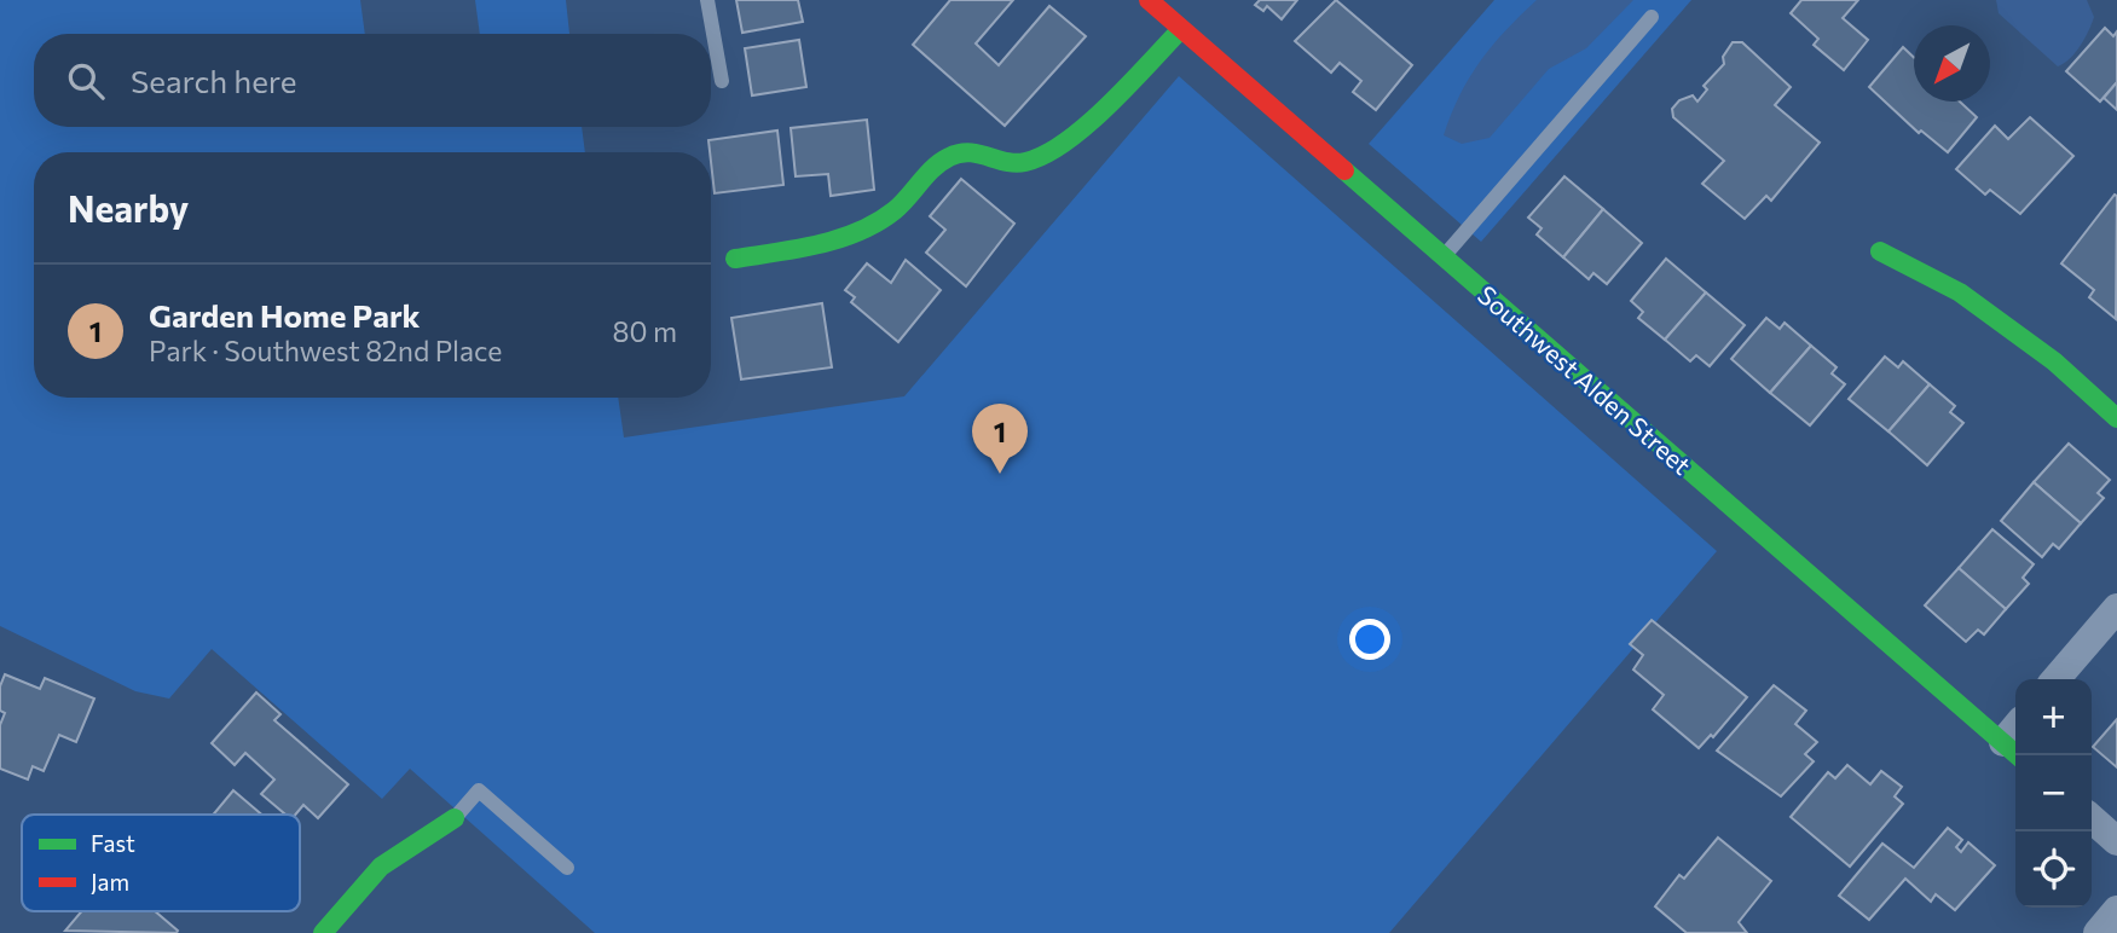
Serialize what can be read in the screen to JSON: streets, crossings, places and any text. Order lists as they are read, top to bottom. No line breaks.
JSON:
{"streets":{"street":["Southwest Alden Street"]},"legend":["Fast","Jam"],"north":"bottom left","page":{"search":"Search here","heading":"Nearby","list":[{"mark":"1","name":"Garden Home Park","note":"Park · Southwest 82nd Place","value":"80 m"}],"pins":"1","map_buttons":["+","−"]}}
